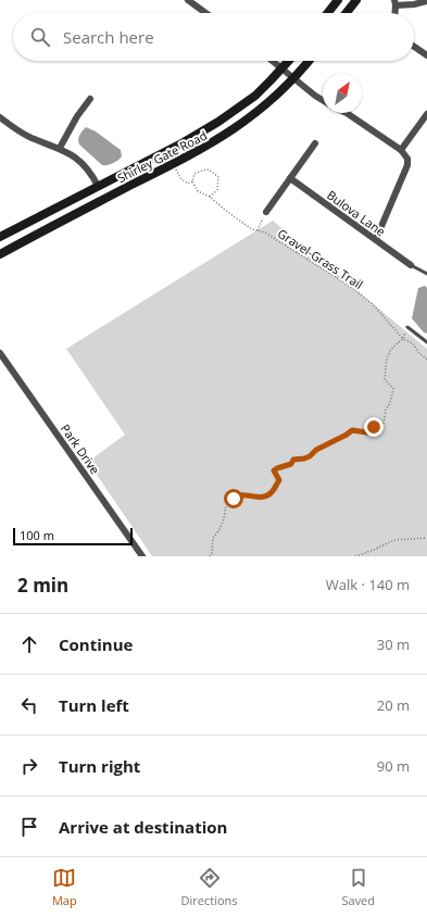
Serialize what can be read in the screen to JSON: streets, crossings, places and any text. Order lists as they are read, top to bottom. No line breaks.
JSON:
{"streets":{"main road":["Shirley Gate Road"],"street":["Bulova Lane","Park Drive"],"path":["Gravel-Grass Trail"]},"scale_bar":"100 m","north":"top right","page":{"search":"Search here","scale":"100 m","heading":["2 min","Walk · 140 m"],"list":[["Continue","30 m"],["Turn left","20 m"],["Turn right","90 m"],"Arrive at destination"],"nav":["Map","Directions","Saved"]}}
